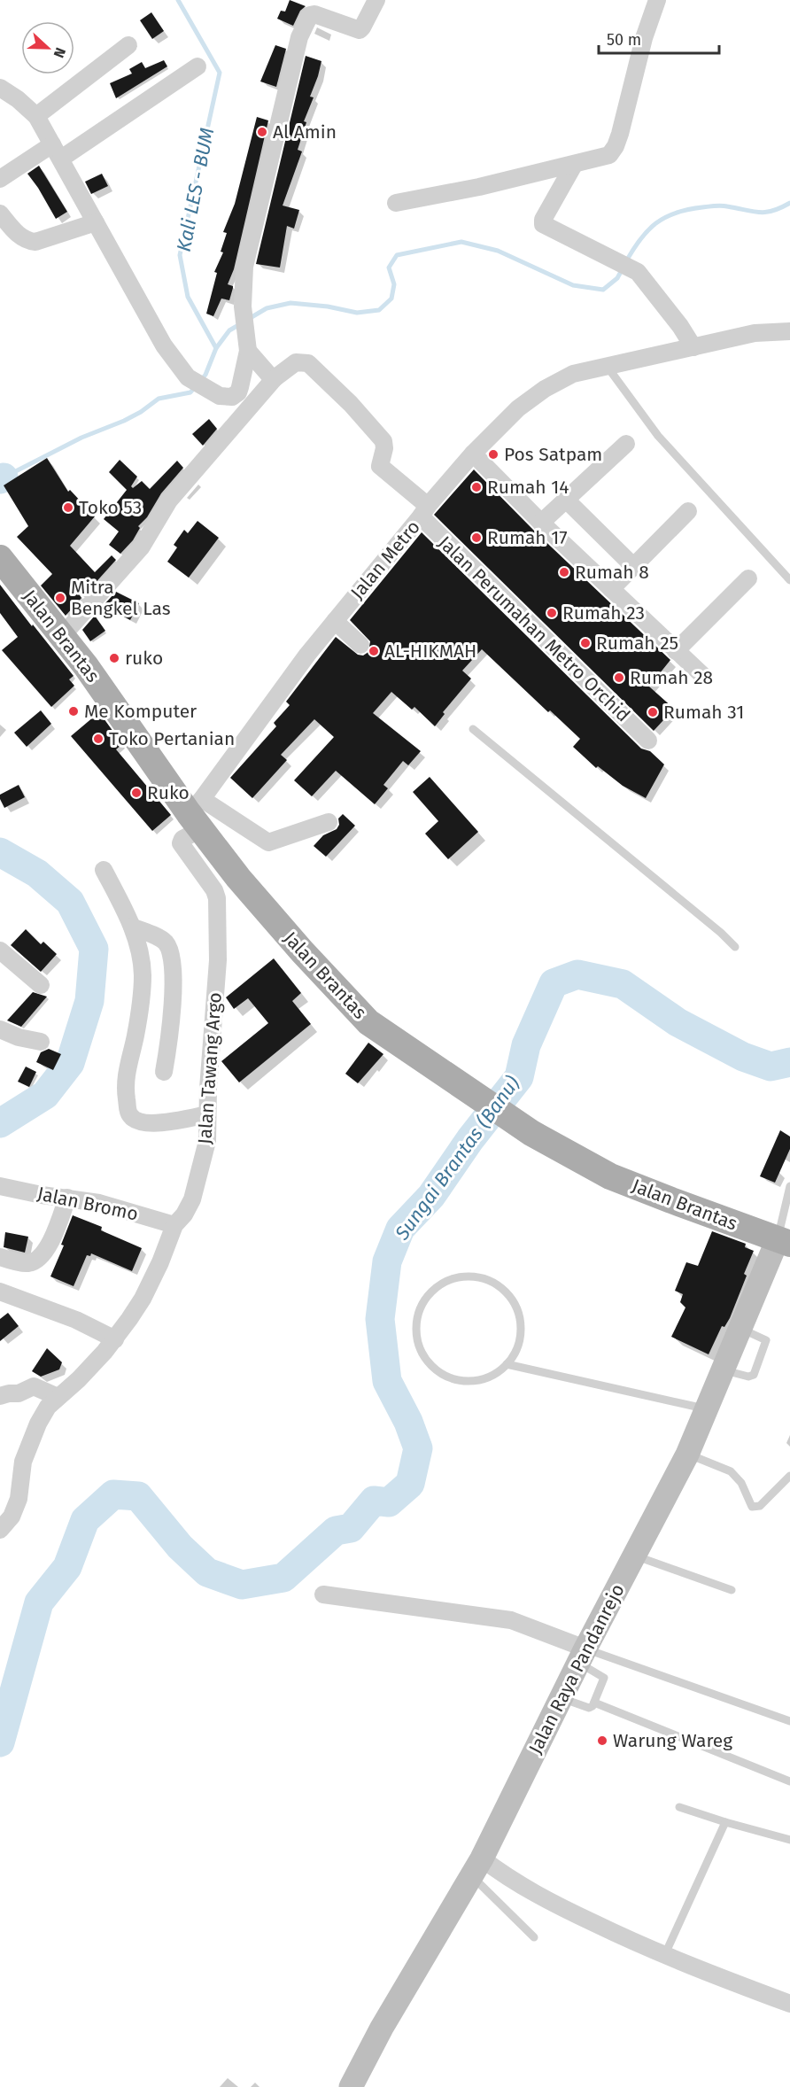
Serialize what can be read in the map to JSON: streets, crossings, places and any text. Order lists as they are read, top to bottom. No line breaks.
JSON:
{"streets":{"main road":["Jalan Brantas","Jalan Raya Pandanrejo"],"street":["Jalan Metro","Jalan Perumahan Metro Orchid","Jalan Tawang Argo","Jalan Bromo"]},"crossings":[["Jalan Metro","Jalan Perumahan Metro Orchid"],["Jalan Metro","Jalan Brantas"],["Jalan Metro","Jalan Tawang Argo"],["Jalan Brantas","Jalan Tawang Argo"],["Jalan Brantas","Jalan Raya Pandanrejo"],["Jalan Tawang Argo","Jalan Bromo"]],"water":["Kali LES - BUM","Sungai Brantas (Banu)"],"places":["Al Amin","Pos Satpam","Rumah 14","Toko 53","Rumah 17","Rumah 8","Mitra Bengkel Las","Rumah 23","Rumah 25","AL-HIKMAH","ruko","Rumah 28","Me Komputer","Rumah 31","Toko Pertanian","Ruko","Warung Wareg"],"scale_bar":"50 m","north":"right"}
